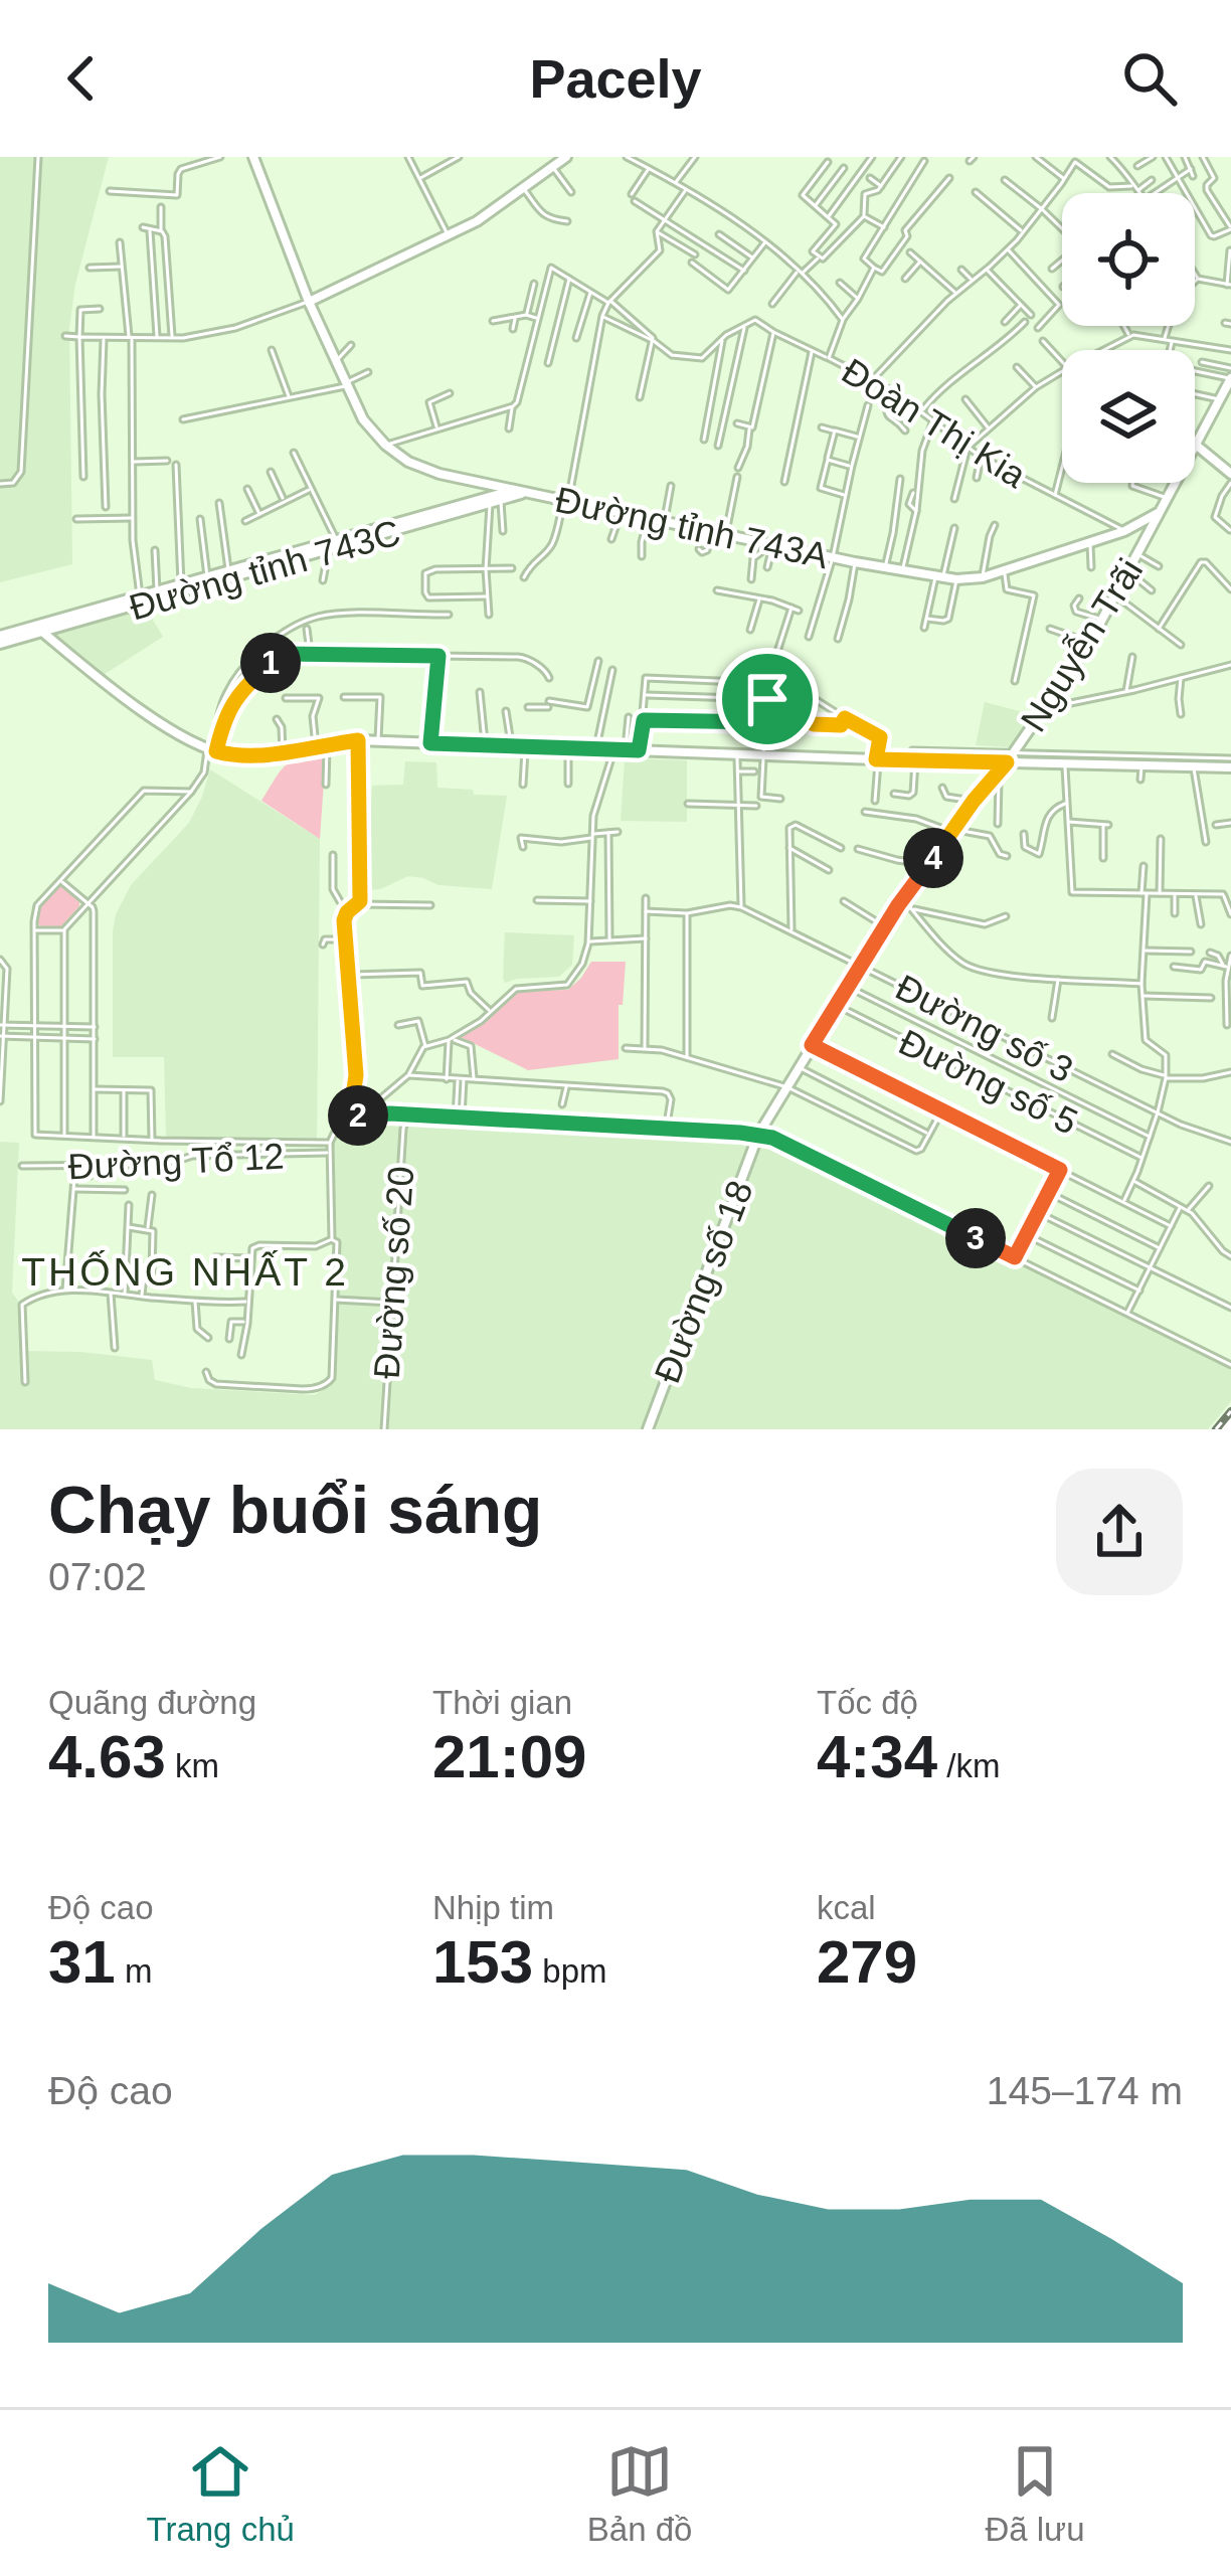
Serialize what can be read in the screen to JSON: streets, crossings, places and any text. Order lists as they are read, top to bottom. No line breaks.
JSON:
{"streets":{"main road":["Đường tỉnh 743A","Đường tỉnh 743C","Nguyễn Trãi","Đường số 18"],"street":["Đoàn Thị Kia","Đường số 3","Đường số 5","Đường Tổ 12","Đường số 20"]},"crossings":[["Đoàn Thị Kia","Đường tỉnh 743A"],["Đường tỉnh 743A","Đường tỉnh 743C"],["Đường tỉnh 743A","Nguyễn Trãi"],["Nguyễn Trãi","Đường số 3"],["Nguyễn Trãi","Đường số 5"],["Nguyễn Trãi","Đường số 18"]],"districts":["THỐNG NHẤT 2"],"page":{"header":"Pacely","pins":["1","4","2","3"],"heading":["Chạy buổi sáng","07:02"],"stats":[["Quãng đường","4.63 km"],["Thời gian","21:09"],["Tốc độ","4:34 /km"],["Độ cao","31 m"],["Nhịp tim","153 bpm"],["kcal","279"]],"chart":["Độ cao","145–174 m"],"tabs":["Trang chủ","Bản đồ","Đã lưu"]}}
